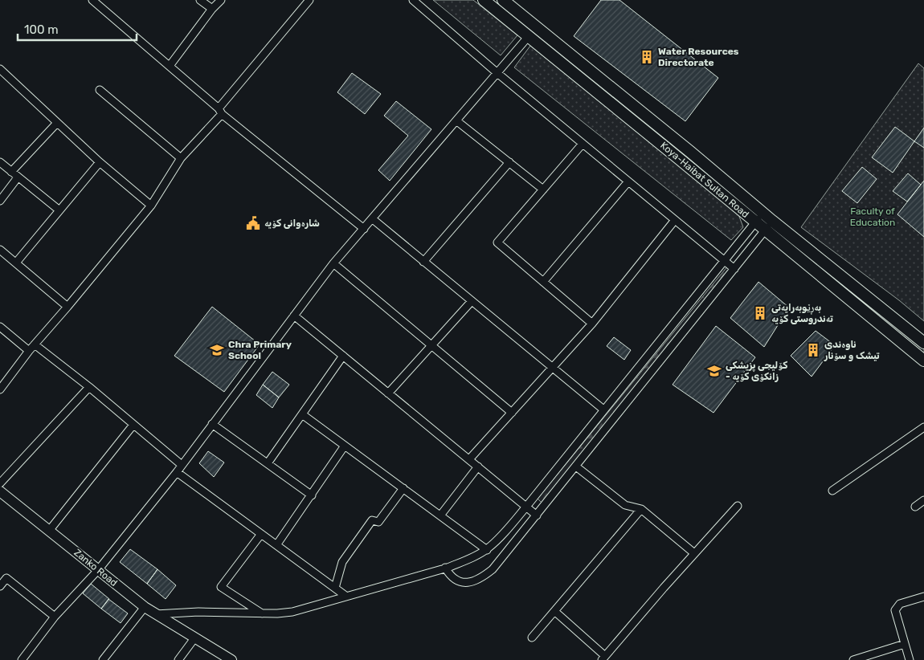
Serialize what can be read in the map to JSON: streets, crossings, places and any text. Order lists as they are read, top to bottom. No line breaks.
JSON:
{"streets":{"main road":["Koya-Haibat Sultan Road"],"street":["Zanko Road"]},"parks":["Faculty of Education"],"places":{"building":["Water Resources Directorate","بەڕێوبەرایەتی تەندروستی کۆیە","ناوەندی تیشک و سۆنار"],"public building":["شارەوانی کۆیە"],"school or university":["Chra Primary School","کۆلیجی پزیشکی - زانکۆی کۆیە"]},"scale_bar":"100 m"}
